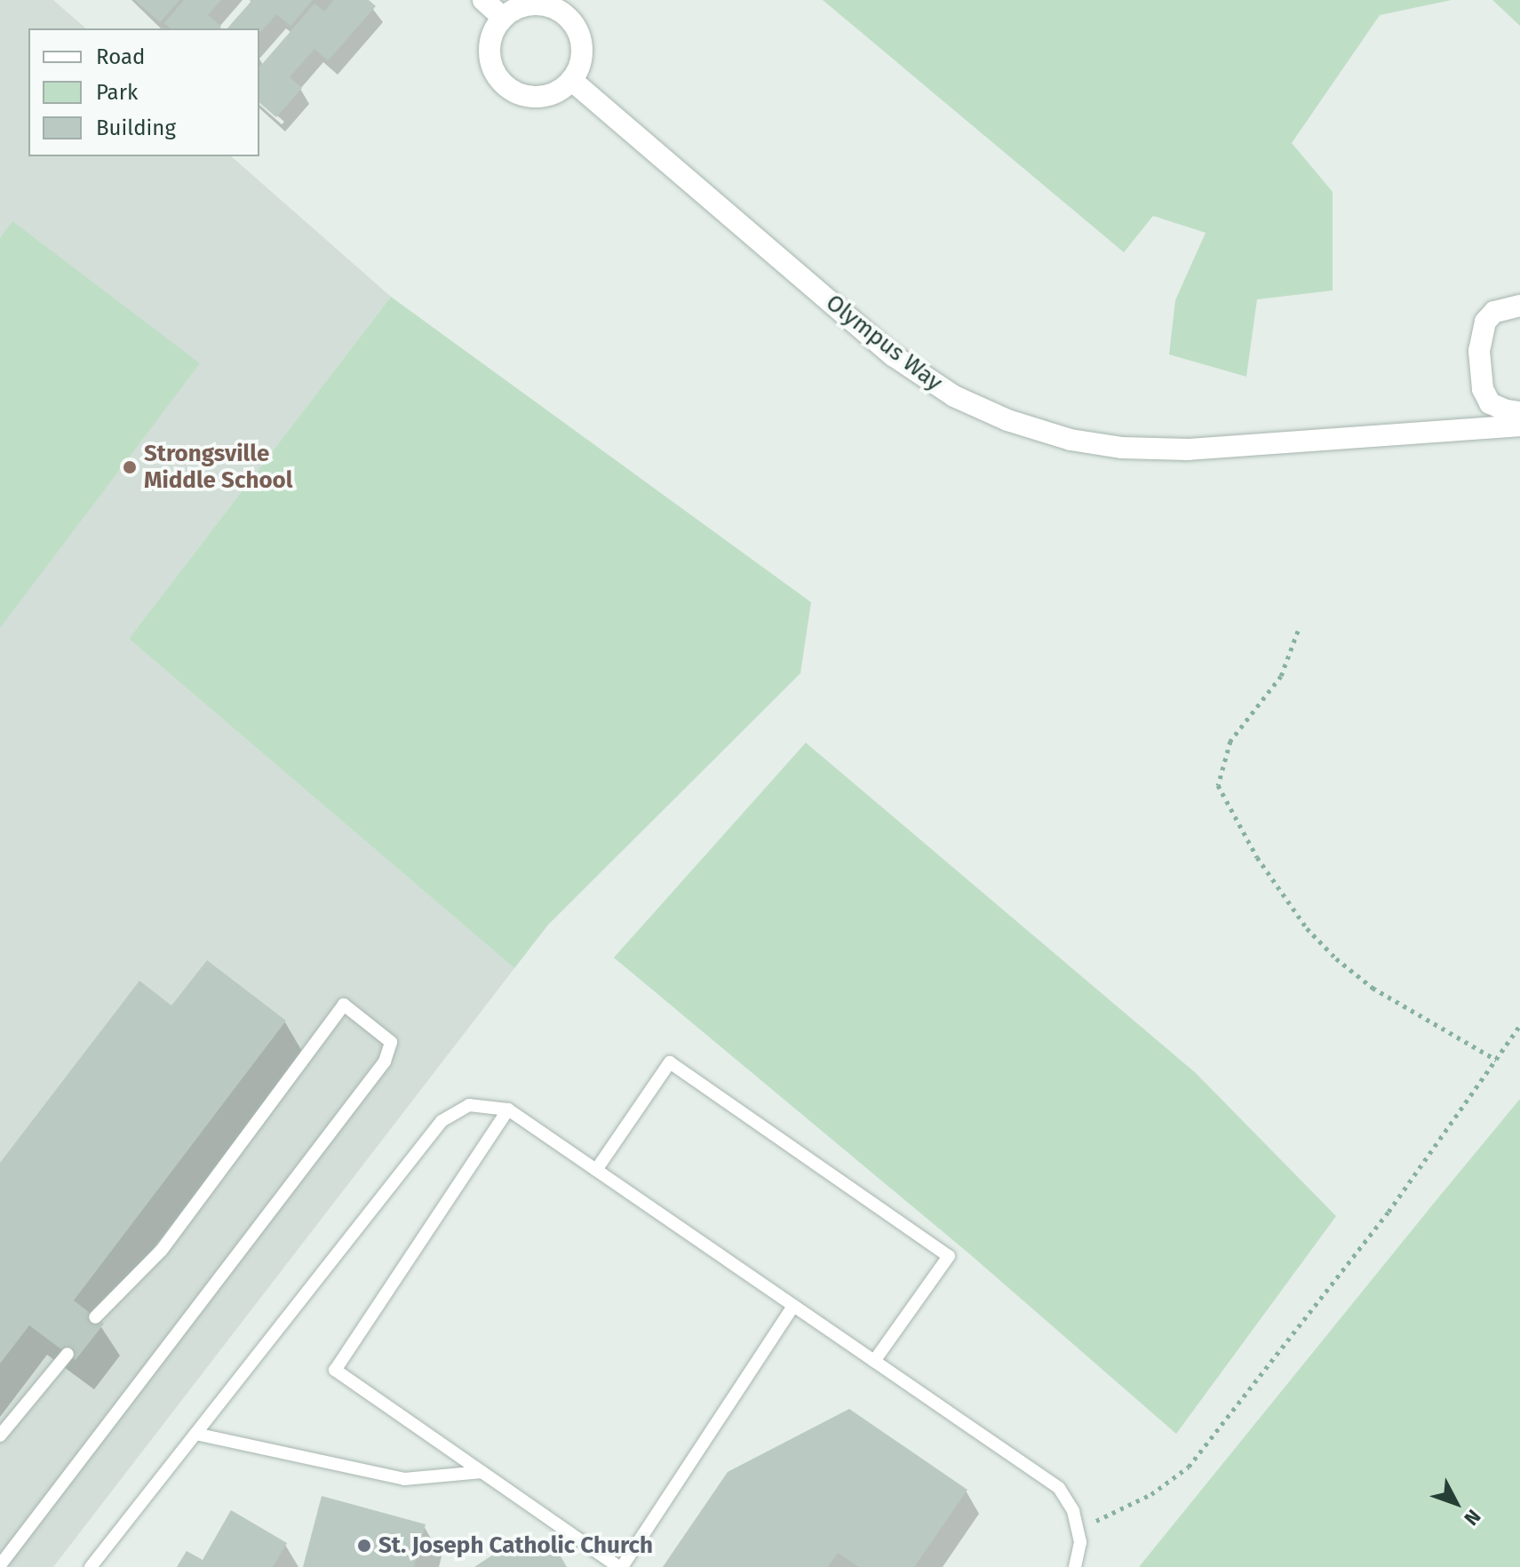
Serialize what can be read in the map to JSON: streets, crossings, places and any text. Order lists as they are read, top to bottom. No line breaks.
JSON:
{"streets":{"street":["Olympus Way"]},"places":["Strongsville Middle School","St. Joseph Catholic Church"],"legend":["Road","Park","Building"],"north":"bottom right"}
